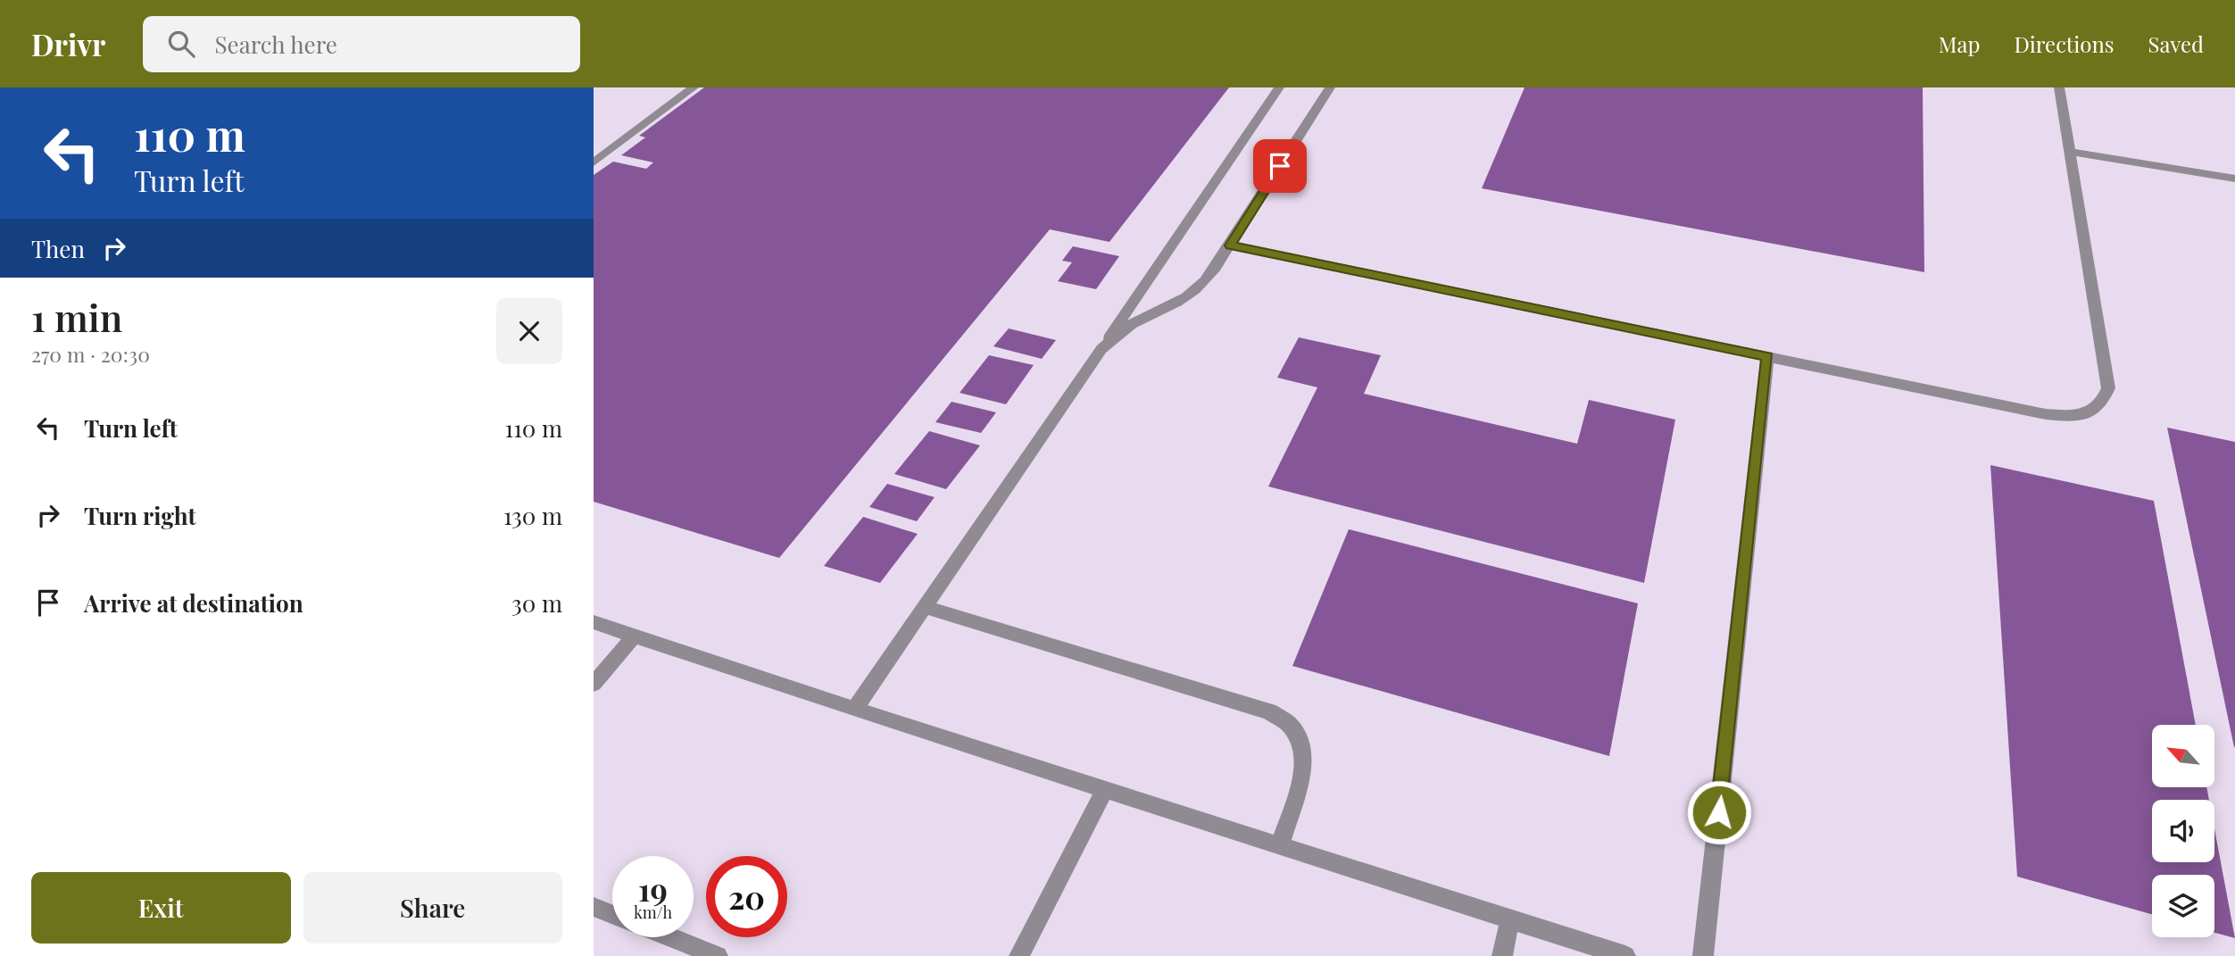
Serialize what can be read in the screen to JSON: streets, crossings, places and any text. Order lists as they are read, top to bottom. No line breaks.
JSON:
{"north":"top left","page":{"header":"Drivr","search":"Search here","nav":["Map","Directions","Saved"],"turn":["110 m","Turn left"],"then":"Then","heading":["1 min","270 m · 20:30"],"list":[{"name":"Turn left","value":"110 m"},{"name":"Turn right","value":"130 m"},{"name":"Arrive at destination","value":"30 m"}],"speed":"19 km/h","limit":"20","buttons":["Exit","Share"]}}
